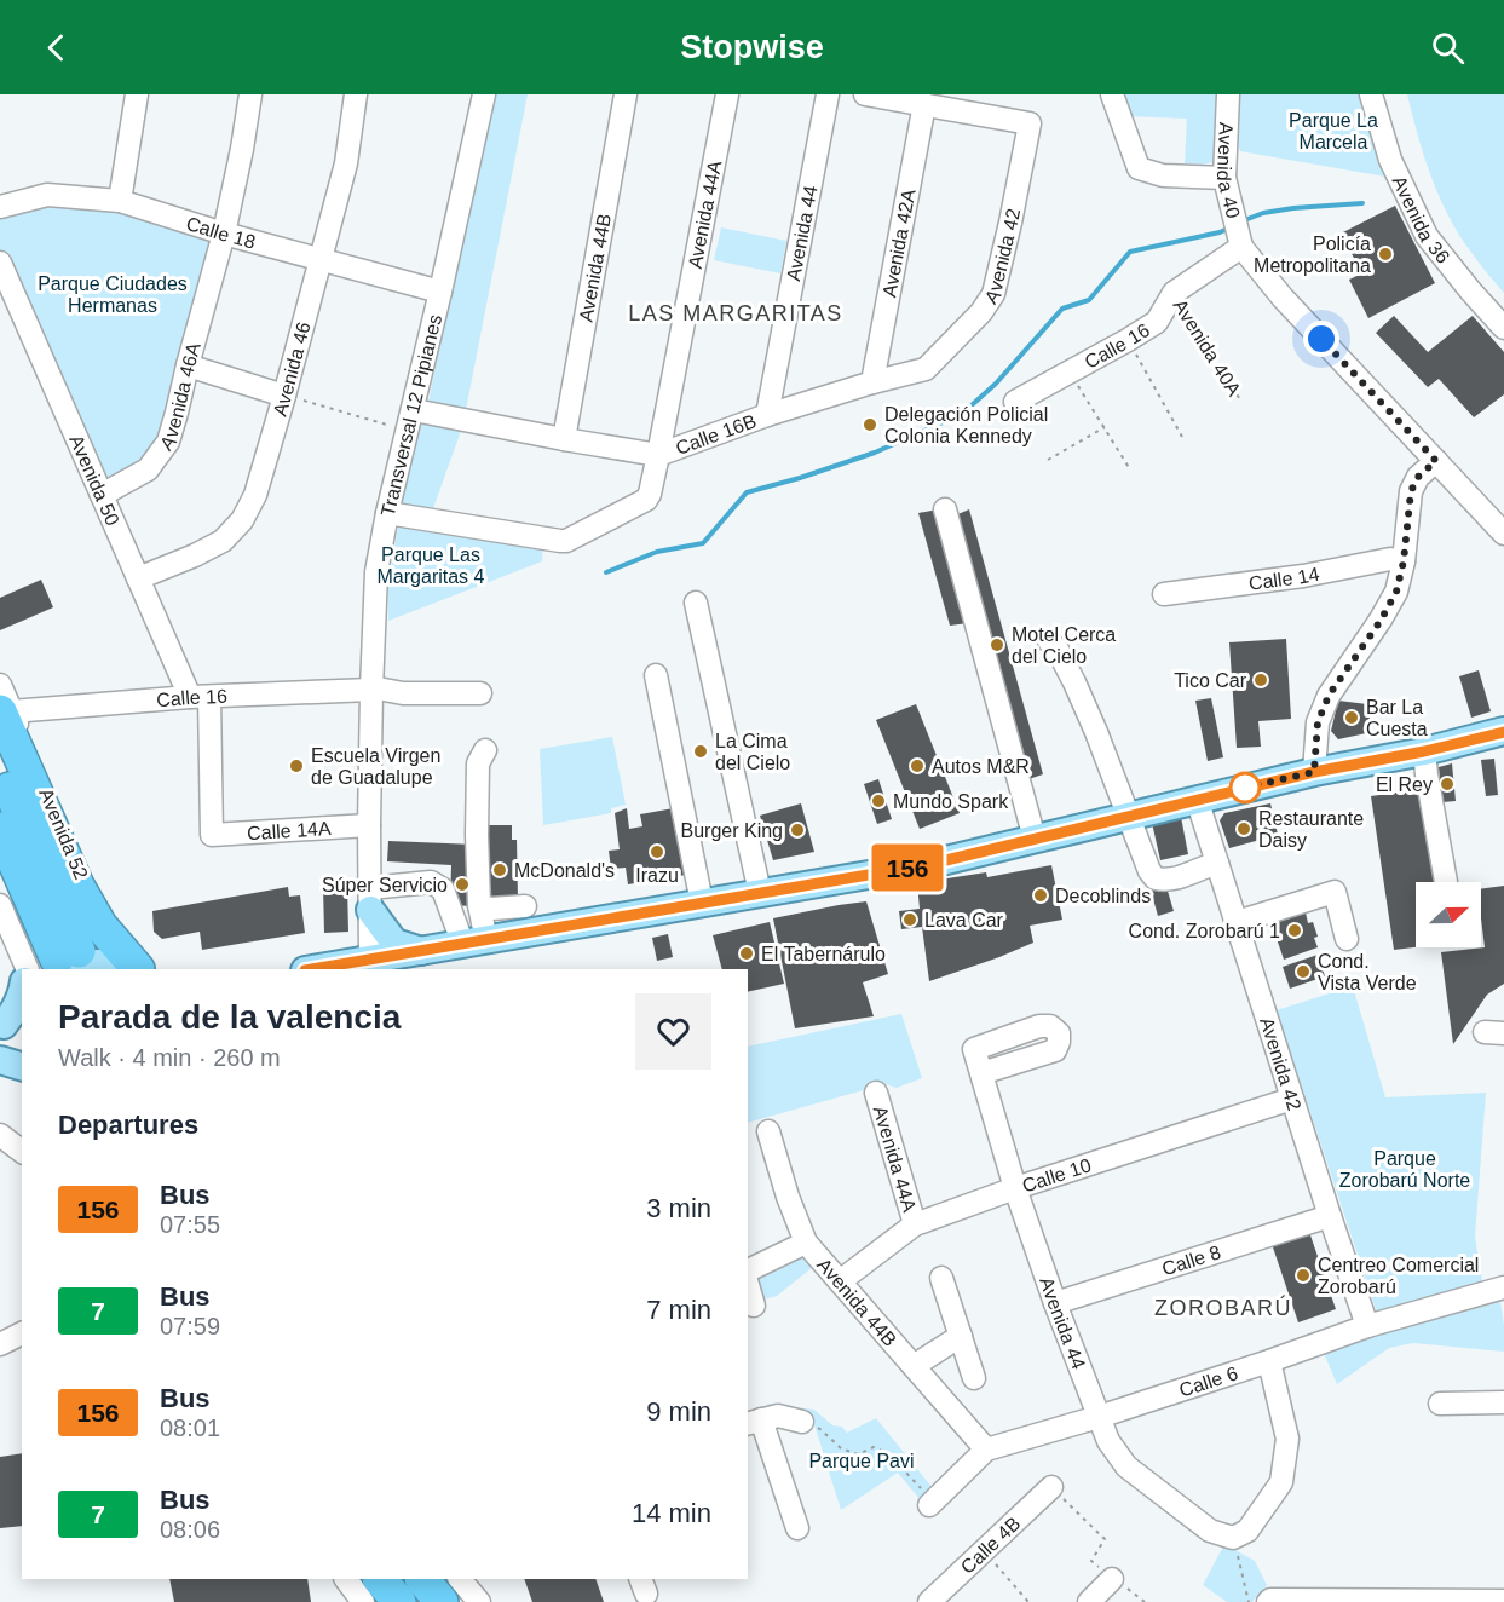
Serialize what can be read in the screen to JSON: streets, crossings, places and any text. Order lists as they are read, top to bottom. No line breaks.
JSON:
{"streets":{"street":["Avenida 40","Avenida 44A","Avenida 36","Calle 18","Avenida 44","Avenida 42A","Avenida 42","Avenida 44B","Calle 16","Avenida 46","Avenida 46A","Transversal 12 Pipianes","Calle 16B","Avenida 50","Calle 14","Calle 14A","Calle 10","Calle 8","Calle 6","Calle 4B"],"path":["Avenida 40A"]},"crossings":[["Avenida 40","Calle 16"],["Avenida 44A","Transversal 12 Pipianes"],["Avenida 44A","Calle 16B"],["Avenida 44A","Calle 10"],["Calle 18","Avenida 46"],["Calle 18","Avenida 46A"],["Calle 18","Transversal 12 Pipianes"],["Avenida 44","Calle 16B"],["Avenida 44","Calle 10"],["Avenida 44","Calle 8"],["Avenida 44","Calle 6"],["Avenida 42A","Avenida 42"],["Avenida 42A","Calle 16B"],["Avenida 42","Calle 16B"],["Avenida 42","Calle 10"],["Avenida 42","Calle 8"],["Avenida 42","Calle 6"],["Avenida 44B","Calle 16B"],["Avenida 44B","Calle 10"],["Avenida 44B","Calle 6"],["Calle 16","Avenida 40A"],["Calle 16","Transversal 12 Pipianes"],["Calle 16","Avenida 50"],["Avenida 46","Avenida 50"],["Avenida 46A","Avenida 50"],["Transversal 12 Pipianes","Calle 16B"],["Transversal 12 Pipianes","Calle 14A"],["Avenida 50","Calle 14A"]],"districts":["LAS MARGARITAS","ZOROBARÚ"],"parks":["Parque La Marcela","Parque Ciudades Hermanas","Parque Las Margaritas 4","Parque Zorobarú Norte","Parque Pavi"],"places":["Policía Metropolitana","Delegación Policial Colonia Kennedy","Motel Cerca del Cielo","Tico Car","Bar La Cuesta","La Cima del Cielo","Escuela Virgen de Guadalupe","Autos M&R","El Rey","Mundo Spark","Restaurante Daisy","Burger King","Irazu","McDonald's","Súper Servicio","Decoblinds","Lava Car","Cond. Zorobarú 1","El Tabernárulo","Cond. Vista Verde","Centreo Comercial Zorobarú"],"lines":["bus line 156"],"north":"right","page":{"header":"Stopwise","on_map":"156","heading":[["Parada de la valencia","Walk · 4 min · 260 m"],"Departures"],"list":[{"mark":"156","name":"Bus","note":"07:55","value":"3 min"},{"mark":"7","name":"Bus","note":"07:59","value":"7 min"},{"mark":"156","name":"Bus","note":"08:01","value":"9 min"},{"mark":"7","name":"Bus","note":"08:06","value":"14 min"}]}}
